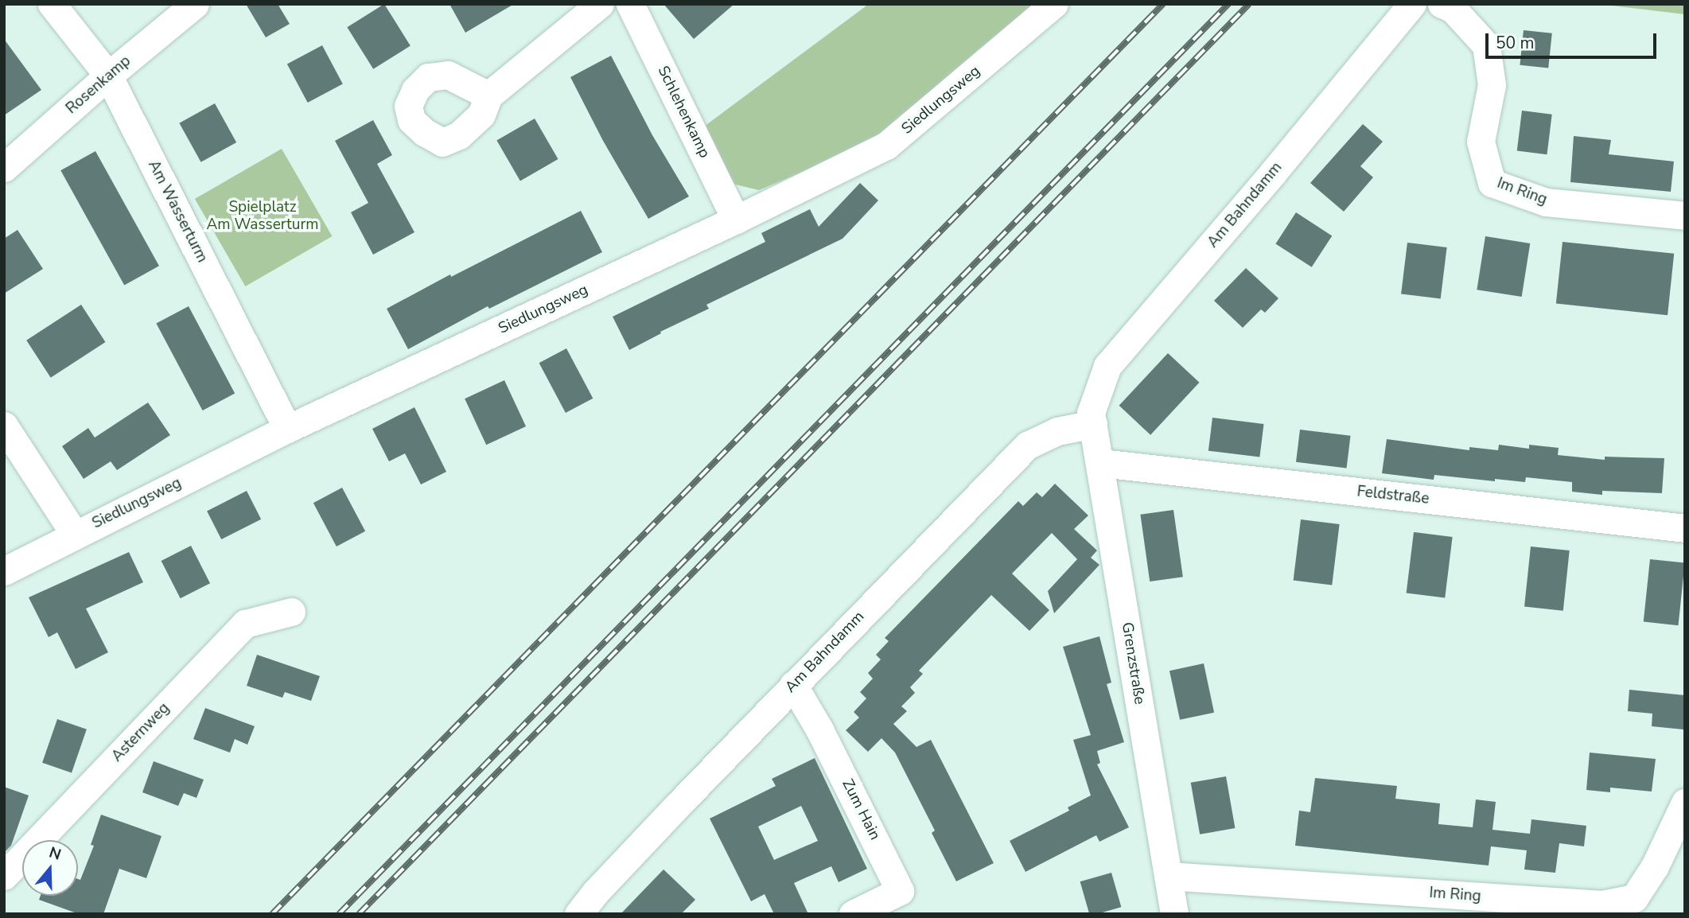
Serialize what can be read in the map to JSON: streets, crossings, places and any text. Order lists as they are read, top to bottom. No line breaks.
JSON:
{"streets":{"street":["Rosenkamp","Siedlungsweg","Schlehenkamp","Im Ring","Am Bahndamm","Am Wasserturm","Feldstraße","Grenzstraße","Asternweg","Zum Hain"]},"crossings":[["Rosenkamp","Am Wasserturm"],["Siedlungsweg","Schlehenkamp"],["Siedlungsweg","Am Wasserturm"],["Im Ring","Grenzstraße"],["Am Bahndamm","Grenzstraße"],["Am Bahndamm","Zum Hain"],["Feldstraße","Grenzstraße"]],"parks":["Spielplatz Am Wasserturm"],"scale_bar":"50 m","north":"top"}
